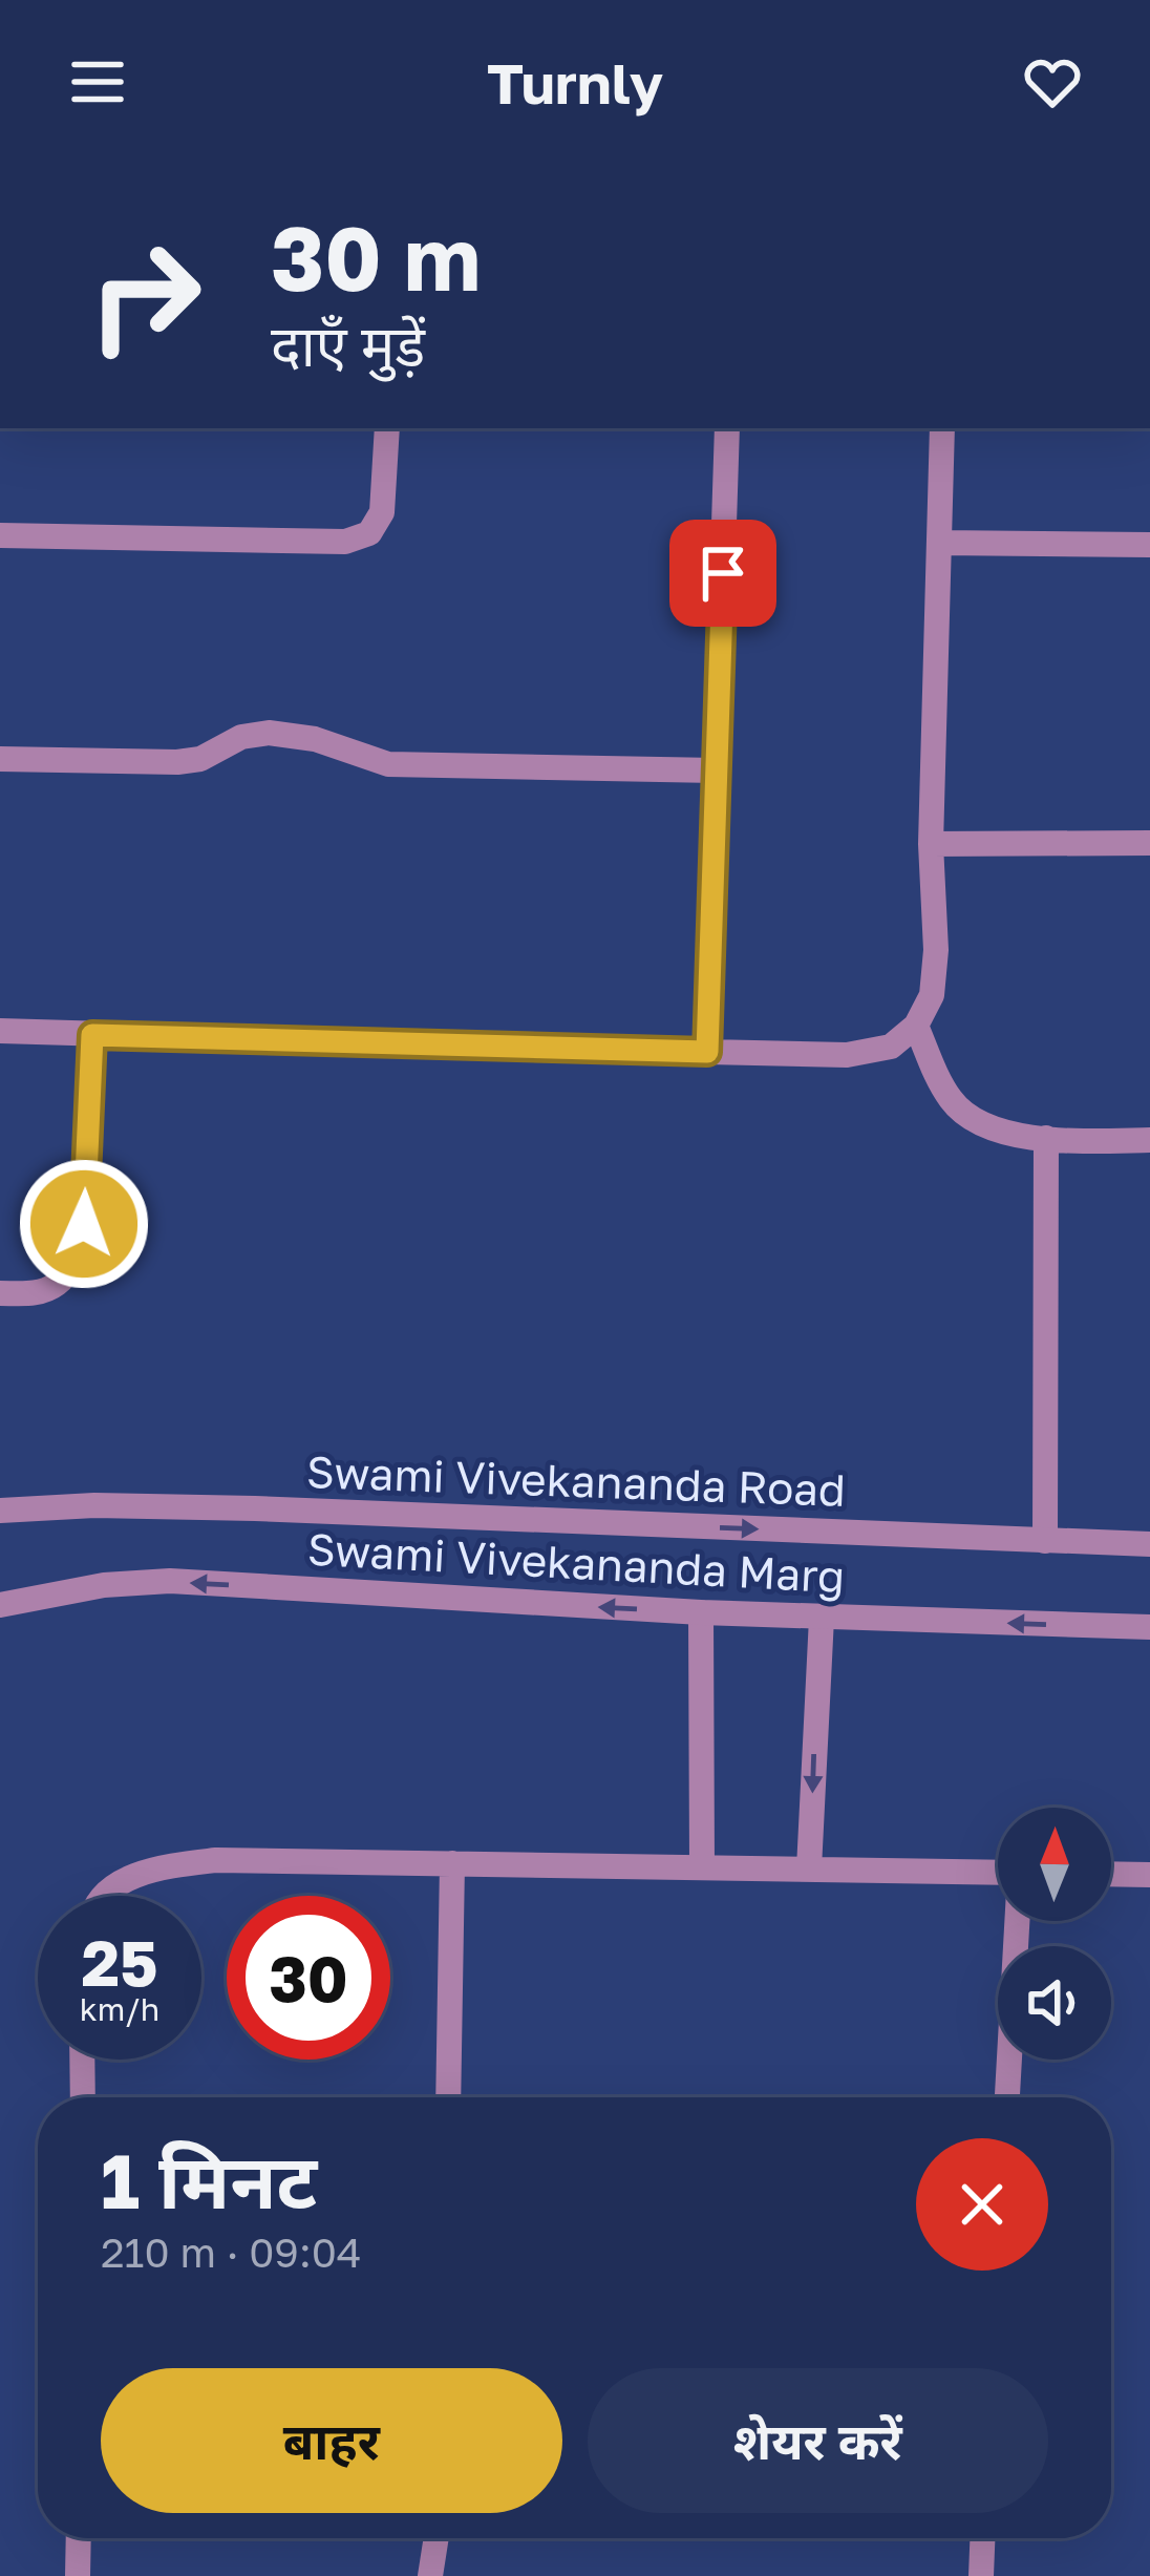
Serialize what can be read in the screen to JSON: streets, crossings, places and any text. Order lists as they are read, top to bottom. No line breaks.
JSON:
{"streets":{"street":["Swami Vivekananda Road","Swami Vivekananda Marg"]},"one_way":["Swami Vivekananda Road","Swami Vivekananda Marg"],"north":"top","page":{"header":"Turnly","turn":["30 m","दाएँ मुड़ें"],"speed":"25 km/h","limit":"30","heading":["1 मिनट","210 m · 09:04"],"buttons":["बाहर","शेयर करें"]}}
